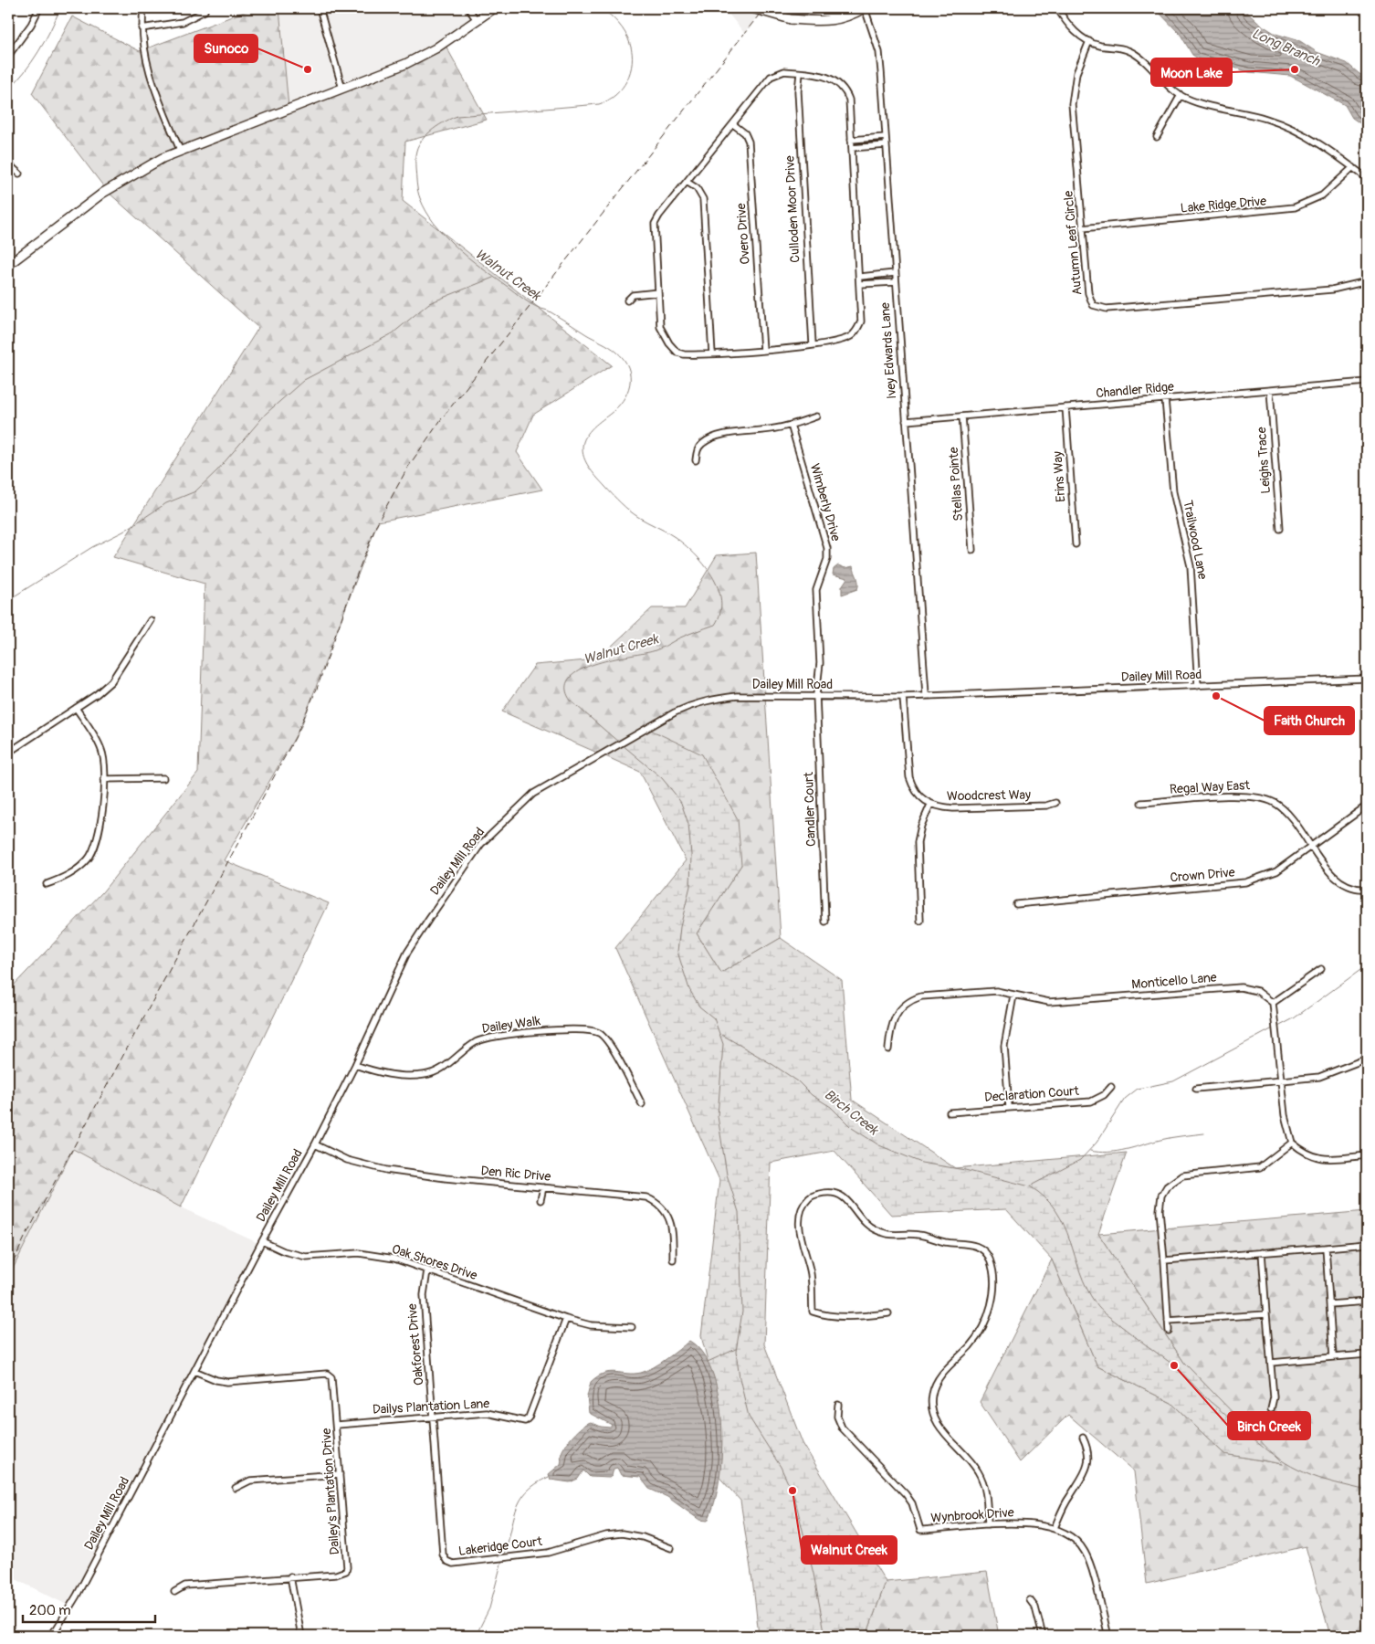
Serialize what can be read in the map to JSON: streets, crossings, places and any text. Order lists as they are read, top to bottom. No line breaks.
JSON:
{"streets":{"street":["Lake Ridge Drive","Culloden Moor Drive","Overo Drive","Autumn Leaf Circle","Ivey Edwards Lane","Chandler Ridge","Leighs Trace","Erins Way","Stellas Pointe","Wimberly Drive","Trailwood Lane","Dailey Mill Road","Regal Way East","Woodcrest Way","Candler Court","Crown Drive","Monticello Lane","Dailey Walk","Declaration Court","Den Ric Drive","Oak Shores Drive","Oakforest Drive","Dailys Plantation Lane","Dailey's Plantation Drive","Wynbrook Drive","Lakeridge Court"]},"crossings":[["Lake Ridge Drive","Autumn Leaf Circle"],["Ivey Edwards Lane","Chandler Ridge"],["Ivey Edwards Lane","Dailey Mill Road"],["Chandler Ridge","Leighs Trace"],["Chandler Ridge","Erins Way"],["Chandler Ridge","Stellas Pointe"],["Chandler Ridge","Trailwood Lane"],["Wimberly Drive","Dailey Mill Road"],["Wimberly Drive","Candler Court"],["Trailwood Lane","Dailey Mill Road"],["Dailey Mill Road","Woodcrest Way"],["Dailey Mill Road","Candler Court"],["Dailey Mill Road","Dailey Walk"],["Dailey Mill Road","Den Ric Drive"],["Dailey Mill Road","Oak Shores Drive"],["Dailey Mill Road","Dailey's Plantation Drive"],["Regal Way East","Crown Drive"],["Oak Shores Drive","Oakforest Drive"],["Oak Shores Drive","Dailys Plantation Lane"],["Oakforest Drive","Dailys Plantation Lane"],["Oakforest Drive","Lakeridge Court"],["Dailys Plantation Lane","Dailey's Plantation Drive"],["Dailys Plantation Lane","Lakeridge Court"]],"water":["Long Branch","Walnut Creek","Birch Creek"],"places":["Sunoco","Moon Lake","Faith Church","Birch Creek","Walnut Creek"],"scale_bar":"200 m"}
